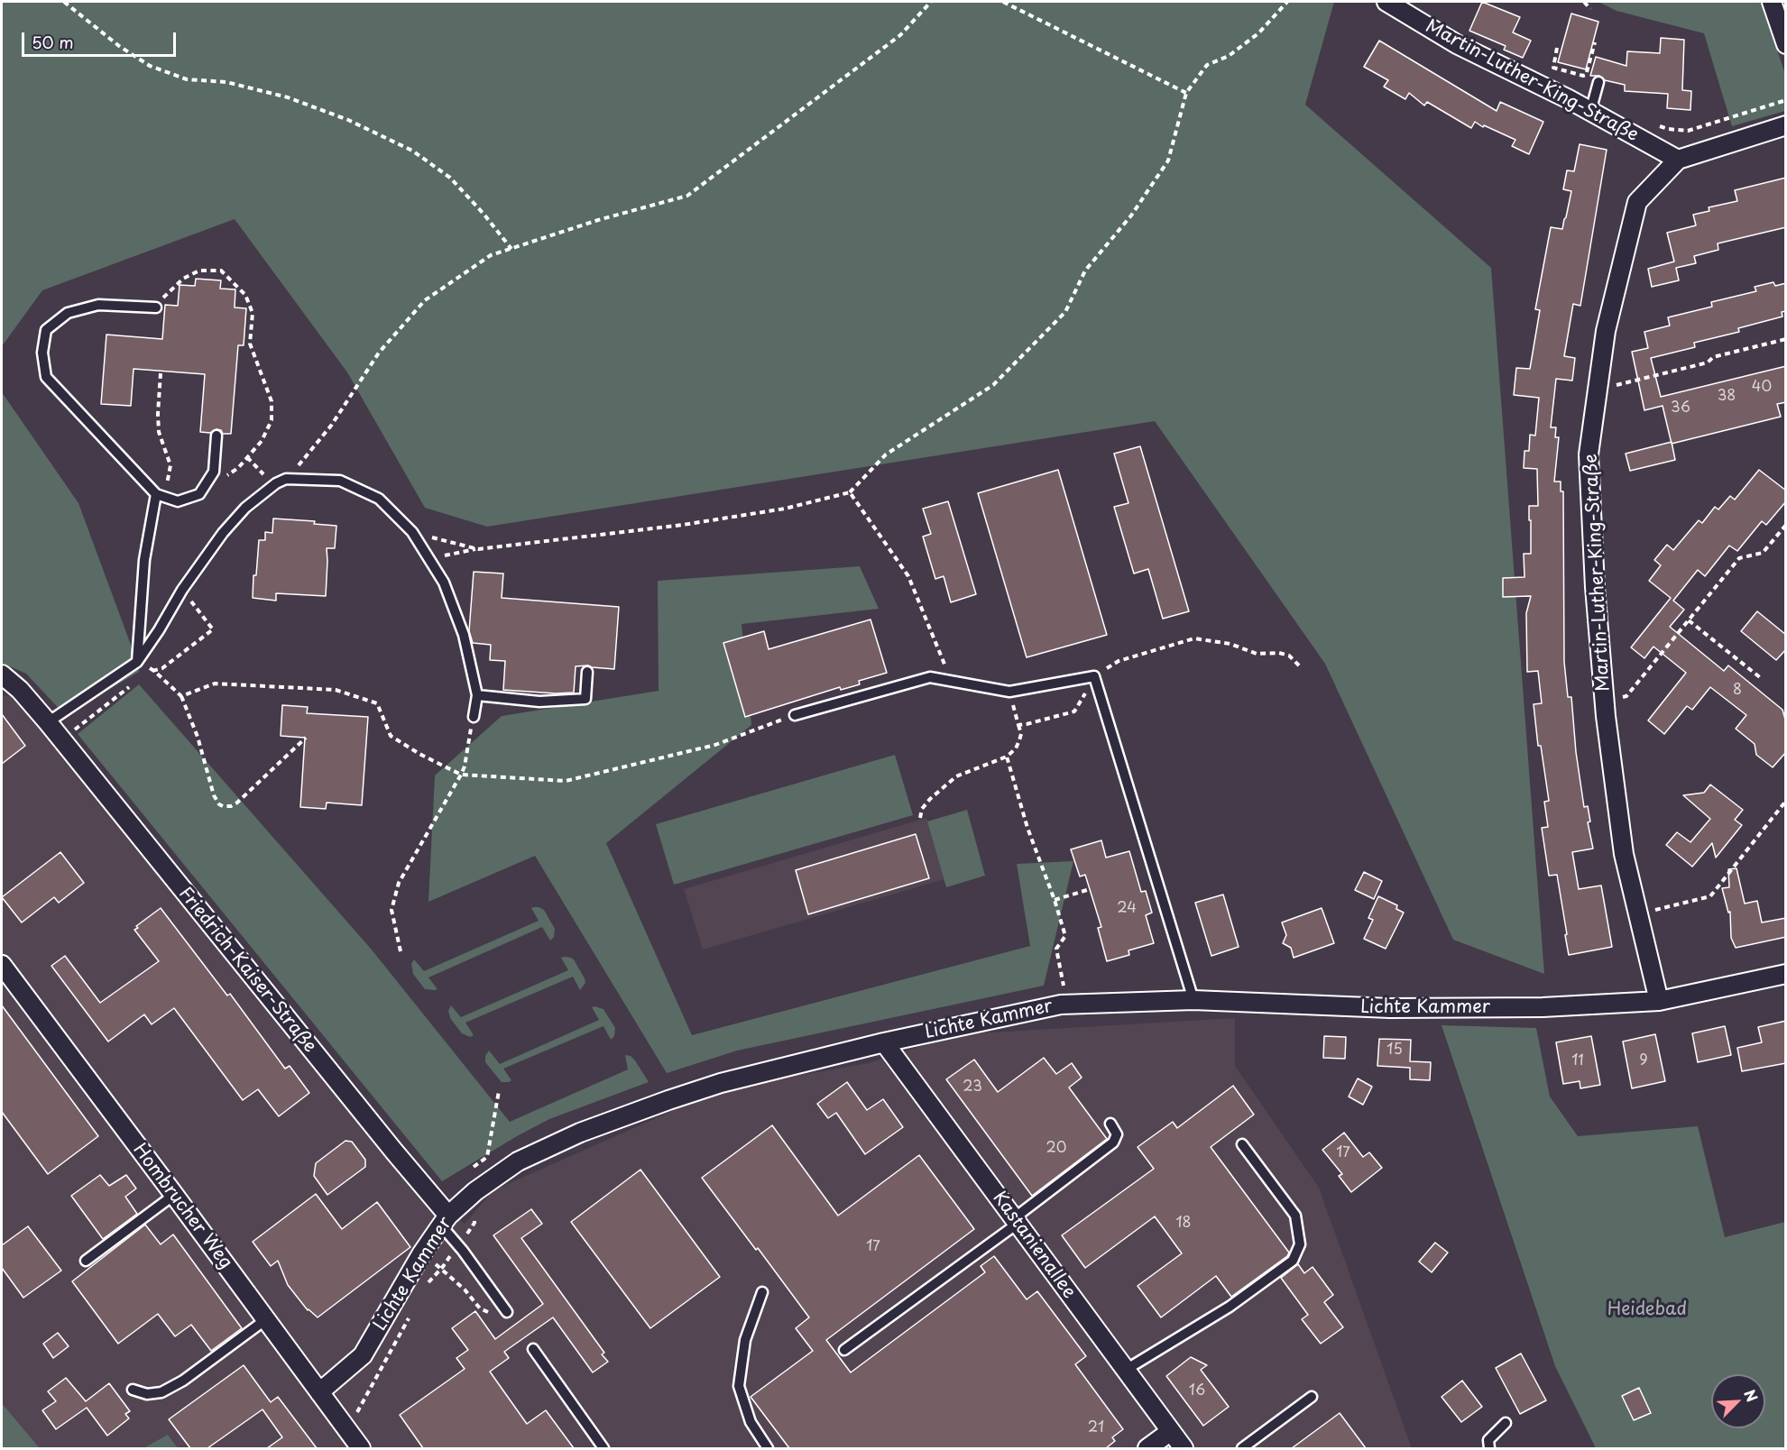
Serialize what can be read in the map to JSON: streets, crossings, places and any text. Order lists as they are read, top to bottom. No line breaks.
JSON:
{"streets":{"street":["Martin-Luther-King-Straße","Friedrich-Kaiser-Straße","Lichte Kammer","Hombrucher Weg","Kastanienallee"]},"crossings":[["Martin-Luther-King-Straße","Lichte Kammer"],["Friedrich-Kaiser-Straße","Lichte Kammer"],["Lichte Kammer","Hombrucher Weg"],["Lichte Kammer","Kastanienallee"]],"parks":["Heidebad"],"house_numbers":["40","38","36","8","24","15","11","9","23","20","17","18","17","16","21"],"scale_bar":"50 m","north":"top right"}
